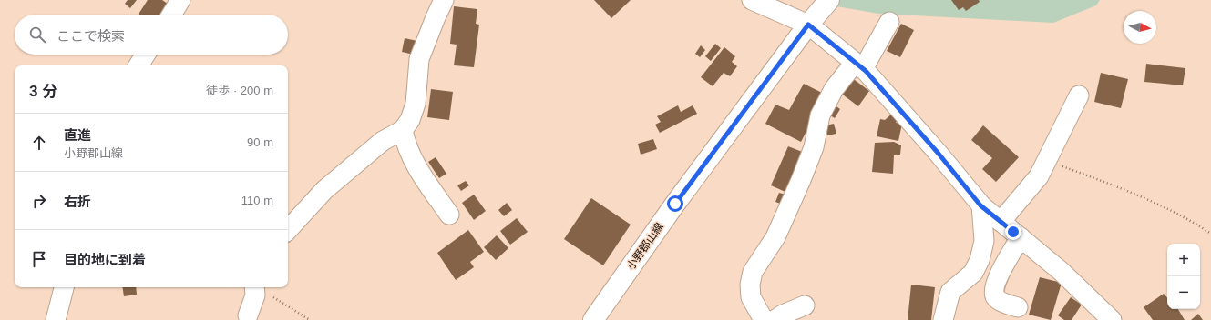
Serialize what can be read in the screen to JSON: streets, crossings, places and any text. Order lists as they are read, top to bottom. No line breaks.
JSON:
{"streets":{"main road":["小野郡山線"]},"north":"right","page":{"search":"ここで検索","heading":["3 分","徒歩 · 200 m"],"list":[["直進","小野郡山線","90 m"],["右折","110 m"],"目的地に到着"],"map_buttons":["+","−"]}}
